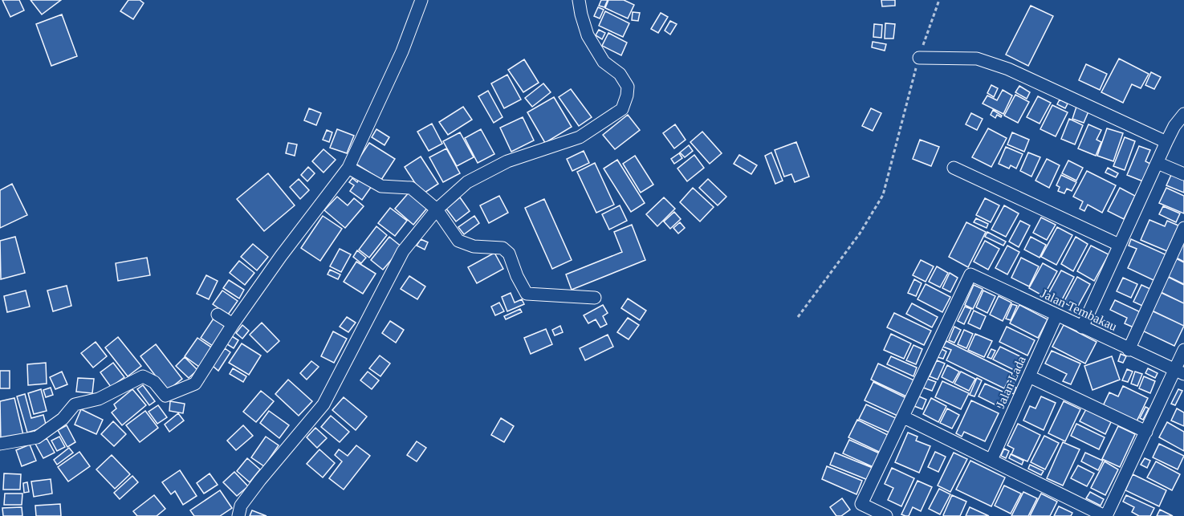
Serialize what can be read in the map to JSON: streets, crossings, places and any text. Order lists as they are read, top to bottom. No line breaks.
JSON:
{"streets":{"street":["Jalan Tembakau","Jalan Lada"]},"crossings":[["Jalan Tembakau","Jalan Lada"]]}
